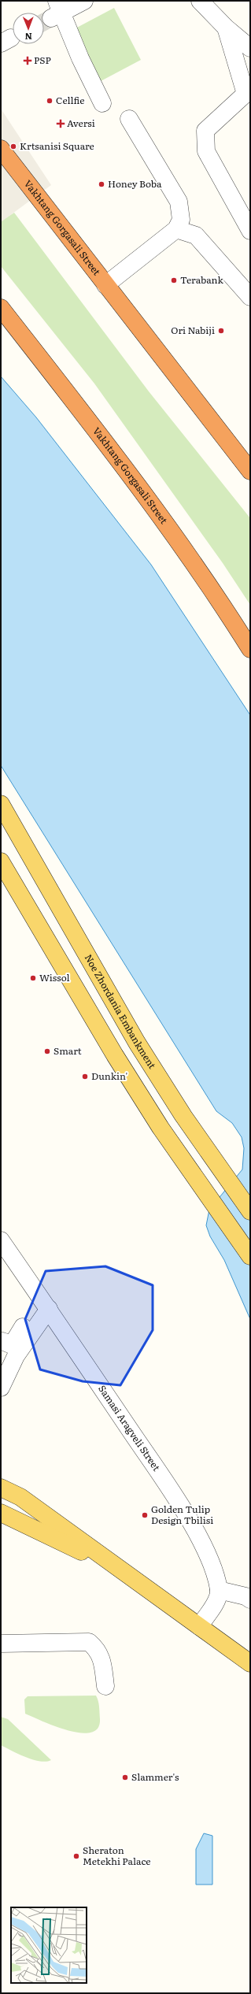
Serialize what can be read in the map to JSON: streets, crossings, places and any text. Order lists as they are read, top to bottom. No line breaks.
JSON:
{"streets":{"highway":["Vakhtang Gorgasali Street"],"main road":["Noe Zhordania Embankment"],"street":["Samasi Aragveli Street"]},"places":{"health":["PSP","Aversi"],"other":["Cellfie","Krtsanisi Square","Honey Boba","Terabank","Ori Nabiji","Wissol","Smart","Dunkin'","Golden Tulip Design Tbilisi","Slammer's","Sheraton Metekhi Palace"]},"north":"bottom"}
